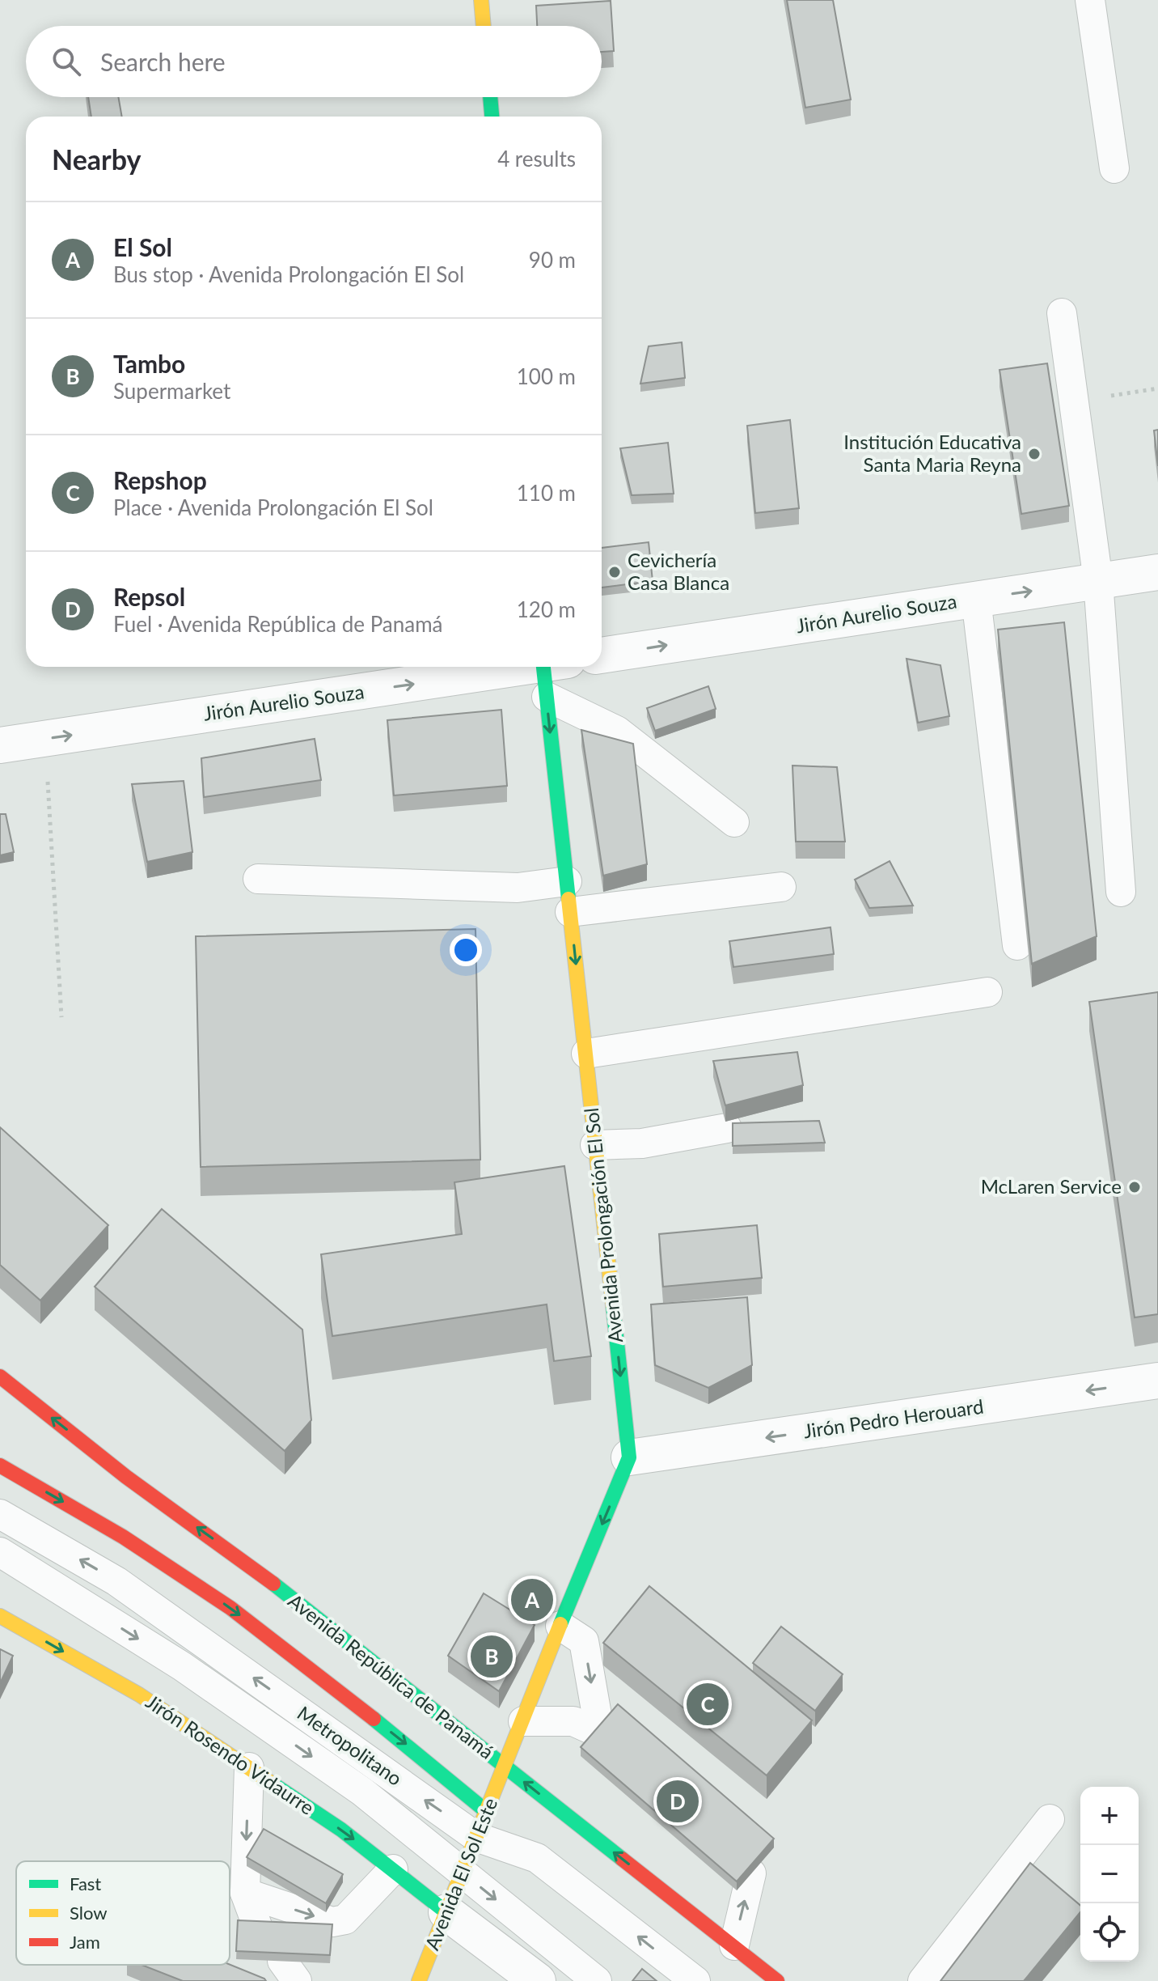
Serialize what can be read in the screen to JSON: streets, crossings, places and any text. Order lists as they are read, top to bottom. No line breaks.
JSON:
{"streets":{"main road":["Avenida Prolongación El Sol","Avenida República de Panamá","Jirón Rosendo Vidaurre","Avenida El Sol Este"],"street":["Jirón Aurelio Souza","Jirón Pedro Herouard"],"lane":["Metropolitano"]},"crossings":[["Jirón Aurelio Souza","Avenida Prolongación El Sol"],["Avenida Prolongación El Sol","Jirón Pedro Herouard"],["Avenida Prolongación El Sol","Avenida República de Panamá"],["Avenida Prolongación El Sol","Avenida El Sol Este"],["Avenida República de Panamá","Avenida El Sol Este"],["Metropolitano","Avenida El Sol Este"],["Jirón Rosendo Vidaurre","Avenida El Sol Este"]],"one_way":["Jirón Aurelio Souza","Avenida Prolongación El Sol","Jirón Pedro Herouard"],"places":["Institución Educativa Santa Maria Reyna","Cevichería Casa Blanca","McLaren Service"],"legend":["Fast","Slow","Jam"],"page":{"search":"Search here","heading":["Nearby","4 results"],"list":[{"mark":"A","name":"El Sol","note":"Bus stop · Avenida Prolongación El Sol","value":"90 m"},{"mark":"B","name":"Tambo","note":"Supermarket","value":"100 m"},{"mark":"C","name":"Repshop","note":"Place · Avenida Prolongación El Sol","value":"110 m"},{"mark":"D","name":"Repsol","note":"Fuel · Avenida República de Panamá","value":"120 m"}],"pins":["A","B","C","D"],"map_buttons":["+","−"]}}
